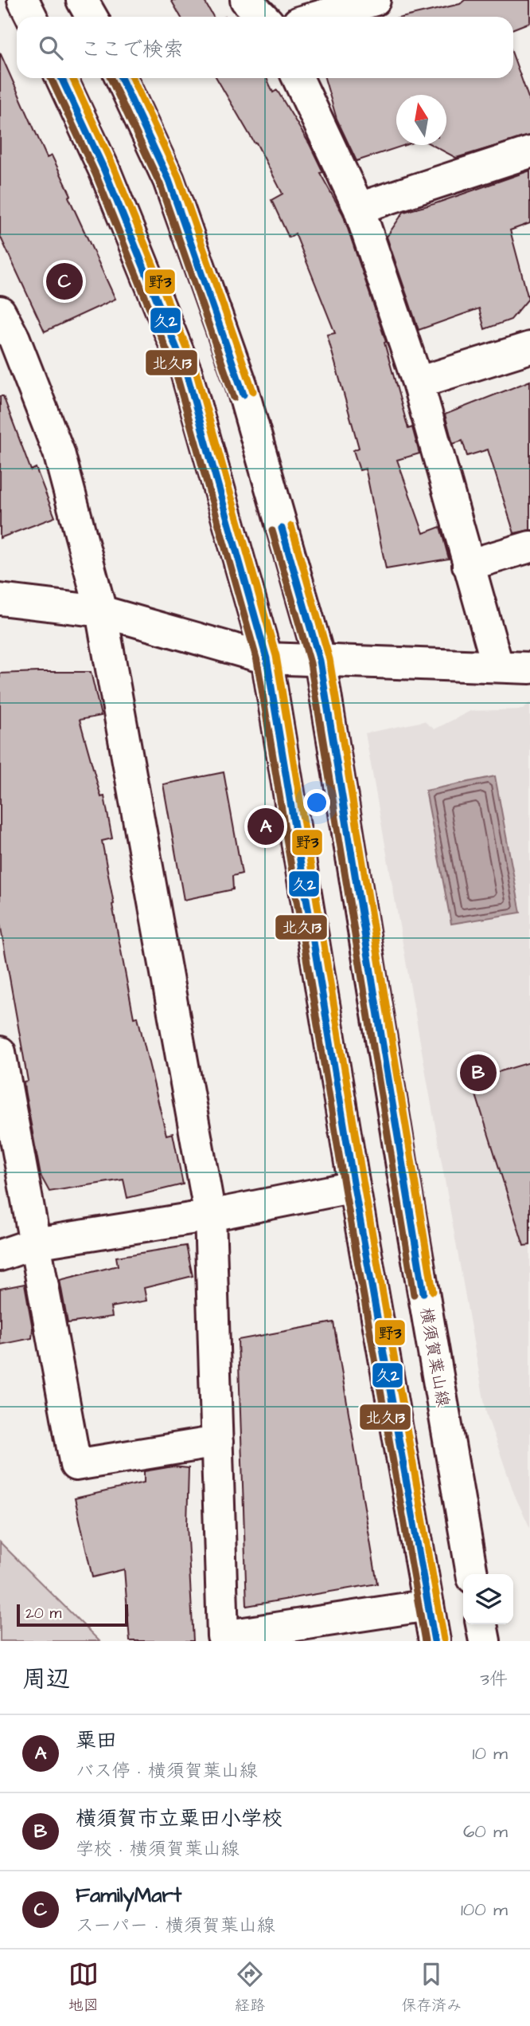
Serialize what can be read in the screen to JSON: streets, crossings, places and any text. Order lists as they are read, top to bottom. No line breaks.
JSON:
{"streets":{"street":["横須賀葉山線"]},"lines":["transit line 久2","transit line 北久13","transit line 野3"],"scale_bar":"20 m","north":"top","page":{"search":"ここで検索","pins":["C","A","B"],"scale":"20 m","heading":["周辺","3件"],"list":[{"mark":"A","name":"粟田","note":"バス停 · 横須賀葉山線","value":"10 m"},{"mark":"B","name":"横須賀市立粟田小学校","note":"学校 · 横須賀葉山線","value":"60 m"},{"mark":"C","name":"FamilyMart","note":"スーパー · 横須賀葉山線","value":"100 m"}],"nav":["地図","経路","保存済み"]}}
